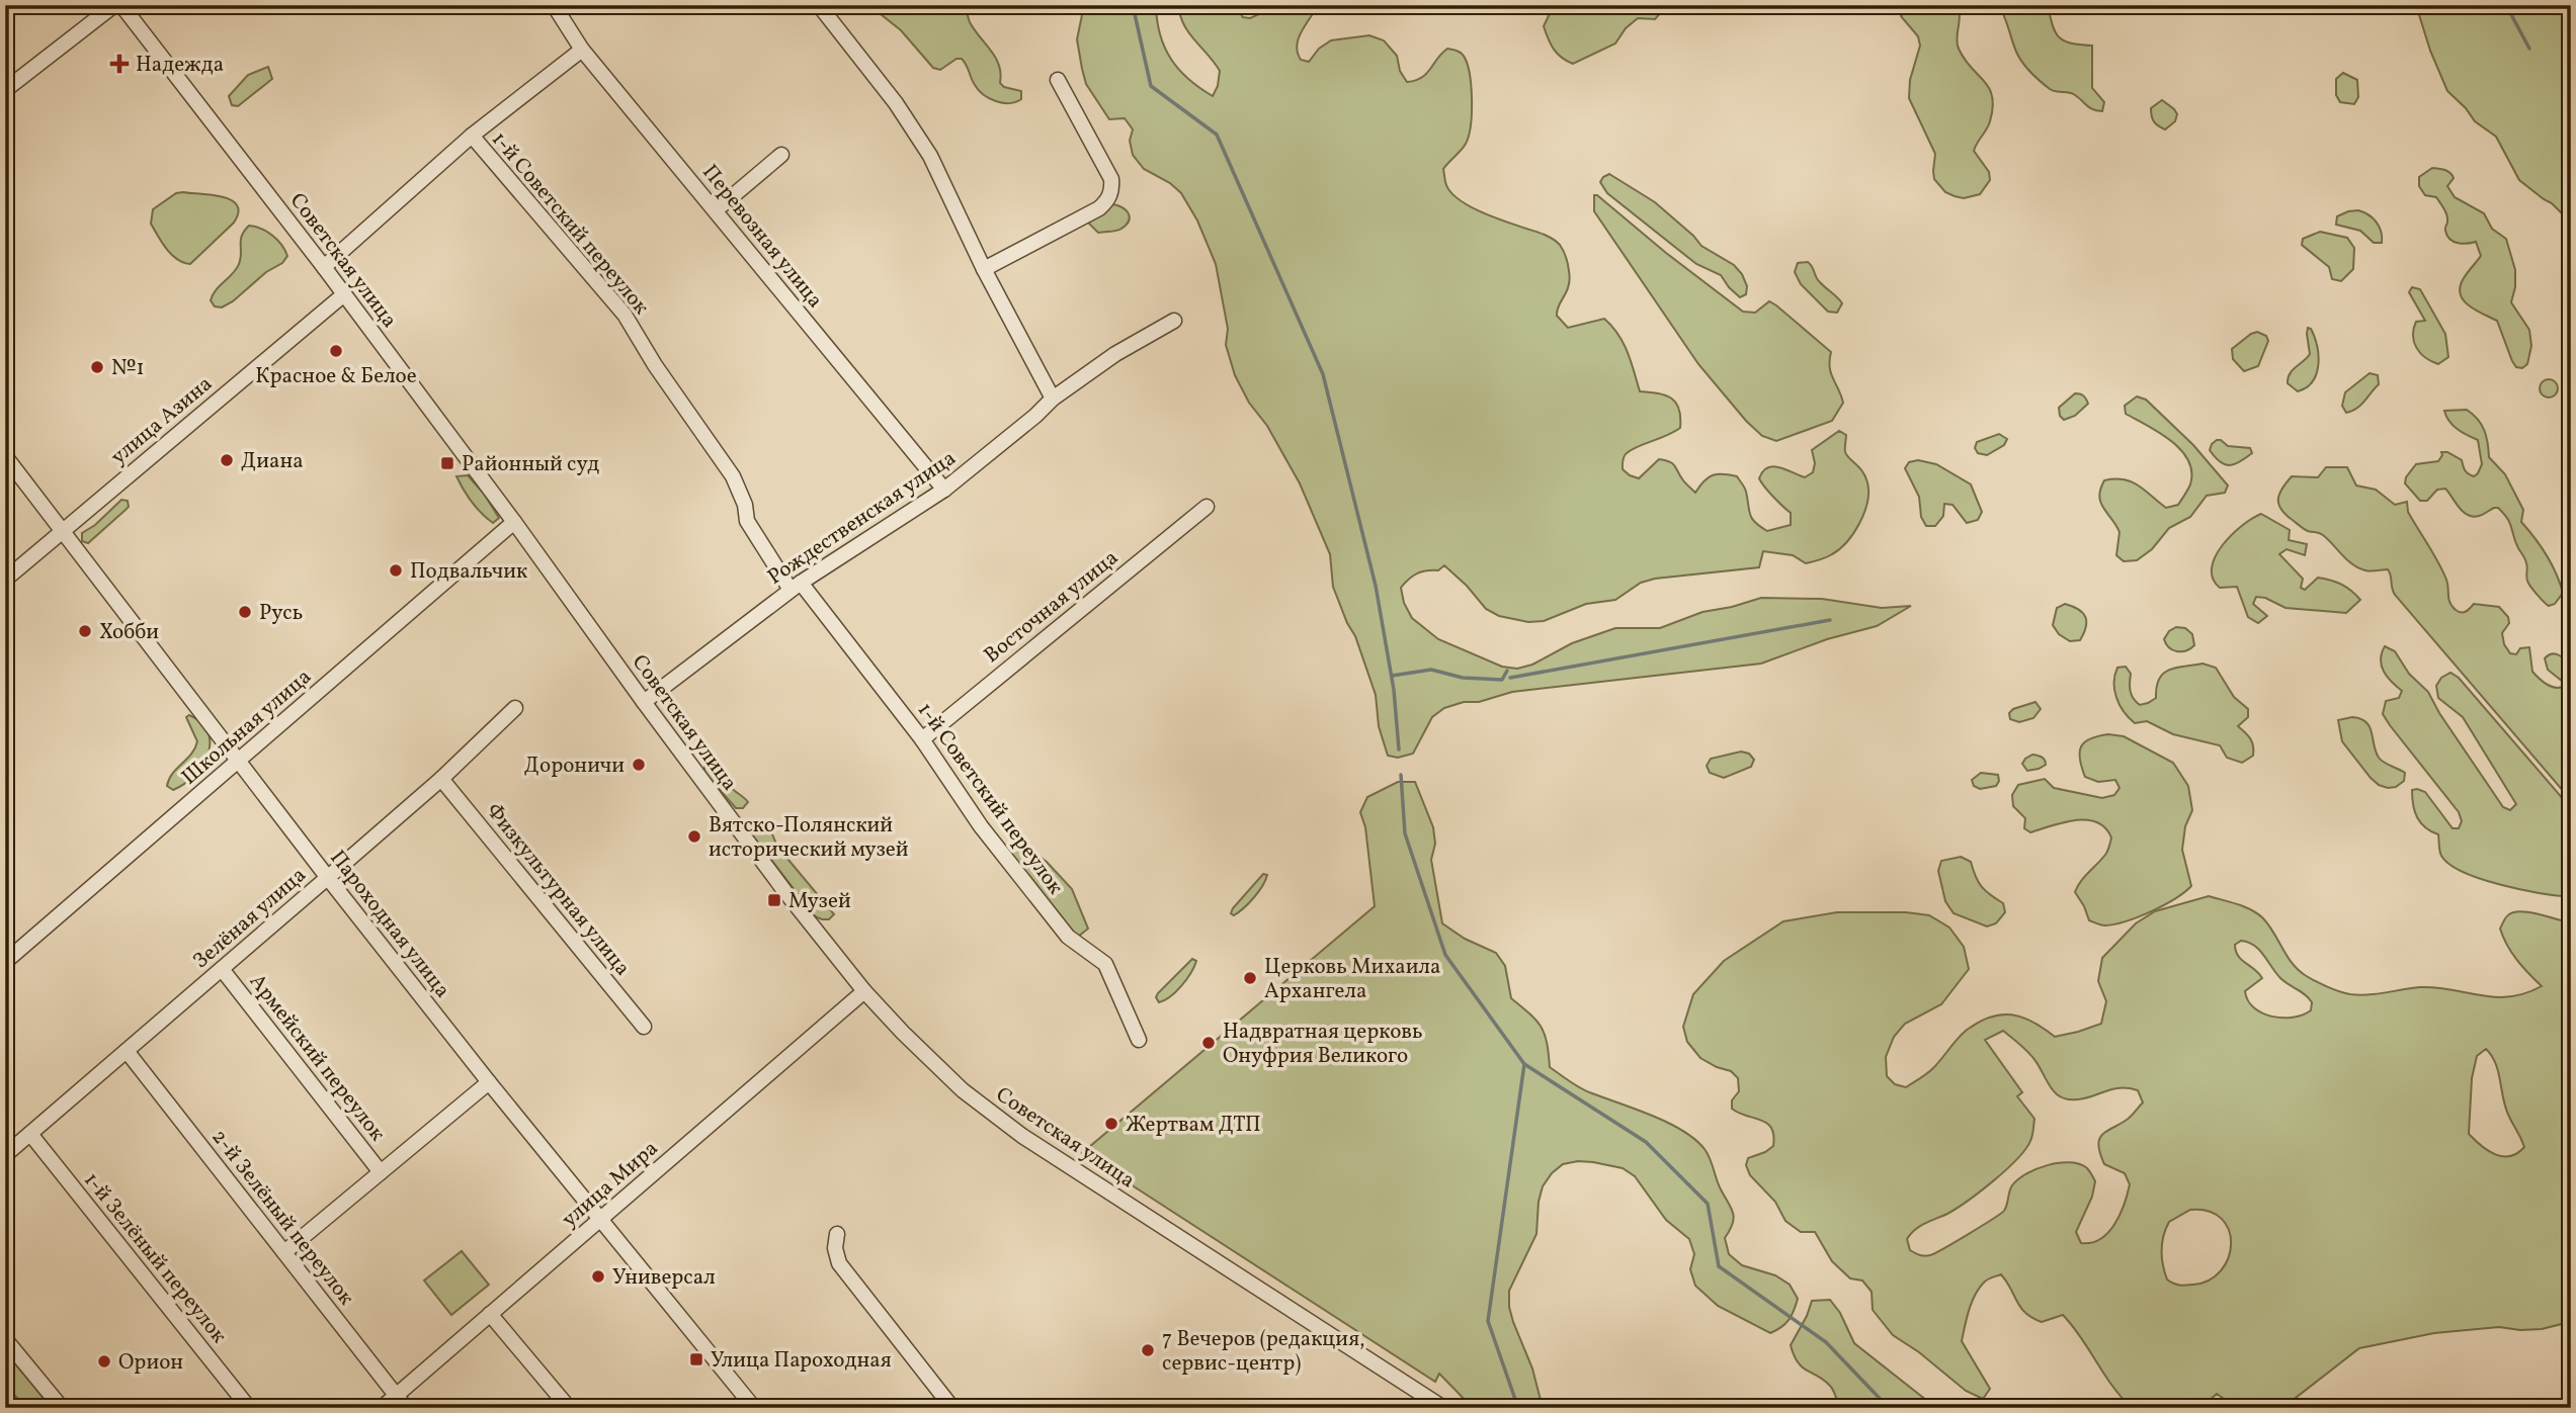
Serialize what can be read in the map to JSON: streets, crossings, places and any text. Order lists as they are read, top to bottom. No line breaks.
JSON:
{"streets":{"street":["1-й Советский переулок","Перевозная улица","Советская улица","улица Азина","Рождественская улица","Восточная улица","Школьная улица","Физкультурная улица","Зелёная улица","Пароходная улица","Армейский переулок","улица Мира","2-й Зелёный переулок","1-й Зелёный переулок"]},"crossings":[["1-й Советский переулок","Рождественская улица"],["1-й Советский переулок","Восточная улица"],["Перевозная улица","Рождественская улица"],["Советская улица","улица Азина"],["Советская улица","Рождественская улица"],["Советская улица","Школьная улица"],["Советская улица","улица Мира"],["улица Азина","Пароходная улица"],["Школьная улица","Пароходная улица"],["Физкультурная улица","Зелёная улица"],["Зелёная улица","Пароходная улица"],["Зелёная улица","Армейский переулок"],["Зелёная улица","2-й Зелёный переулок"],["Зелёная улица","1-й Зелёный переулок"],["Пароходная улица","Армейский переулок"],["Пароходная улица","улица Мира"],["Армейский переулок","2-й Зелёный переулок"],["улица Мира","2-й Зелёный переулок"]],"places":{"health":["Надежда"],"other":["Красное & Белое","№1","Диана","Подвальчик","Русь","Хобби","Дороничи","Вятско-Полянский исторический музей","Церковь Михаила Архангела","Надвратная церковь Онуфрия Великого","Жертвам ДТП","Универсал","7 Вечеров (редакция, сервис-центр)","Орион"],"transit":["Районный суд","Музей","Улица Пароходная"]}}
